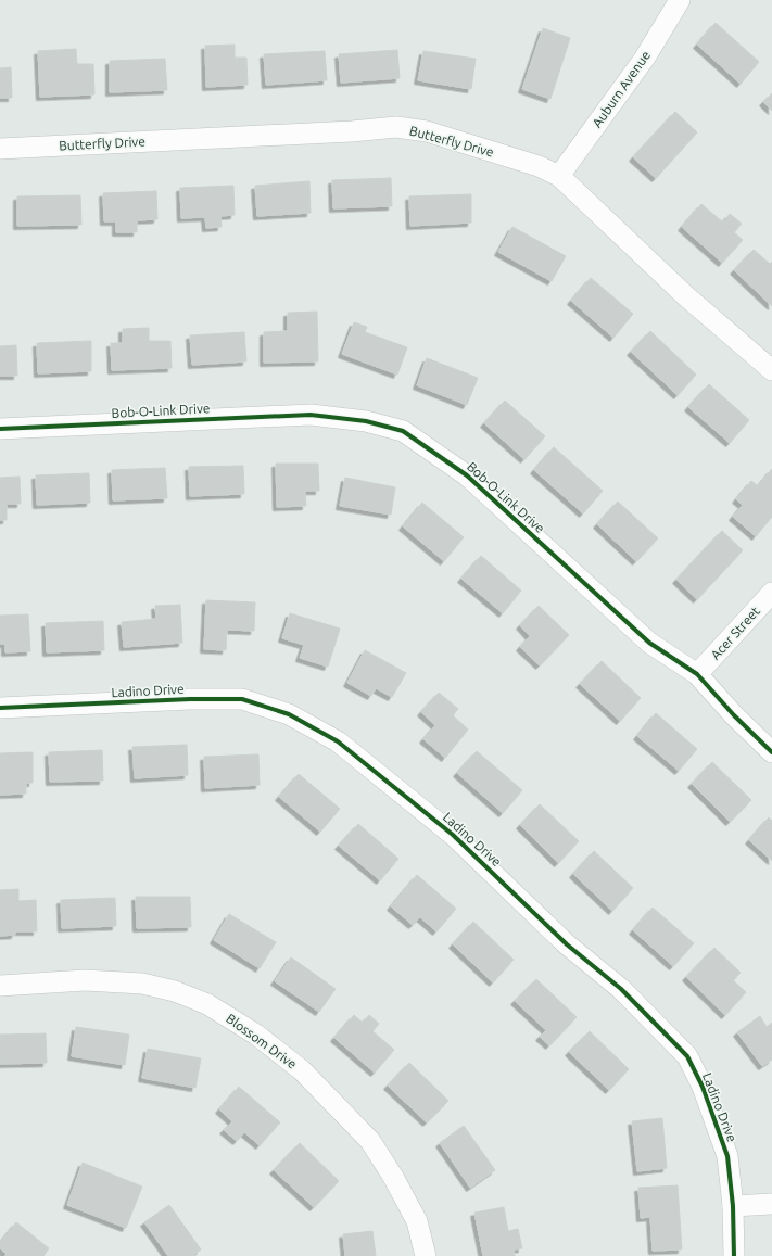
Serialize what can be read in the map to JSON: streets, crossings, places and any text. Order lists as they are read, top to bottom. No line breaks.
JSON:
{"streets":{"street":["Auburn Avenue","Butterfly Drive","Bob-O-Link Drive","Acer Street","Ladino Drive","Blossom Drive"]},"crossings":[["Auburn Avenue","Butterfly Drive"],["Bob-O-Link Drive","Acer Street"]]}
